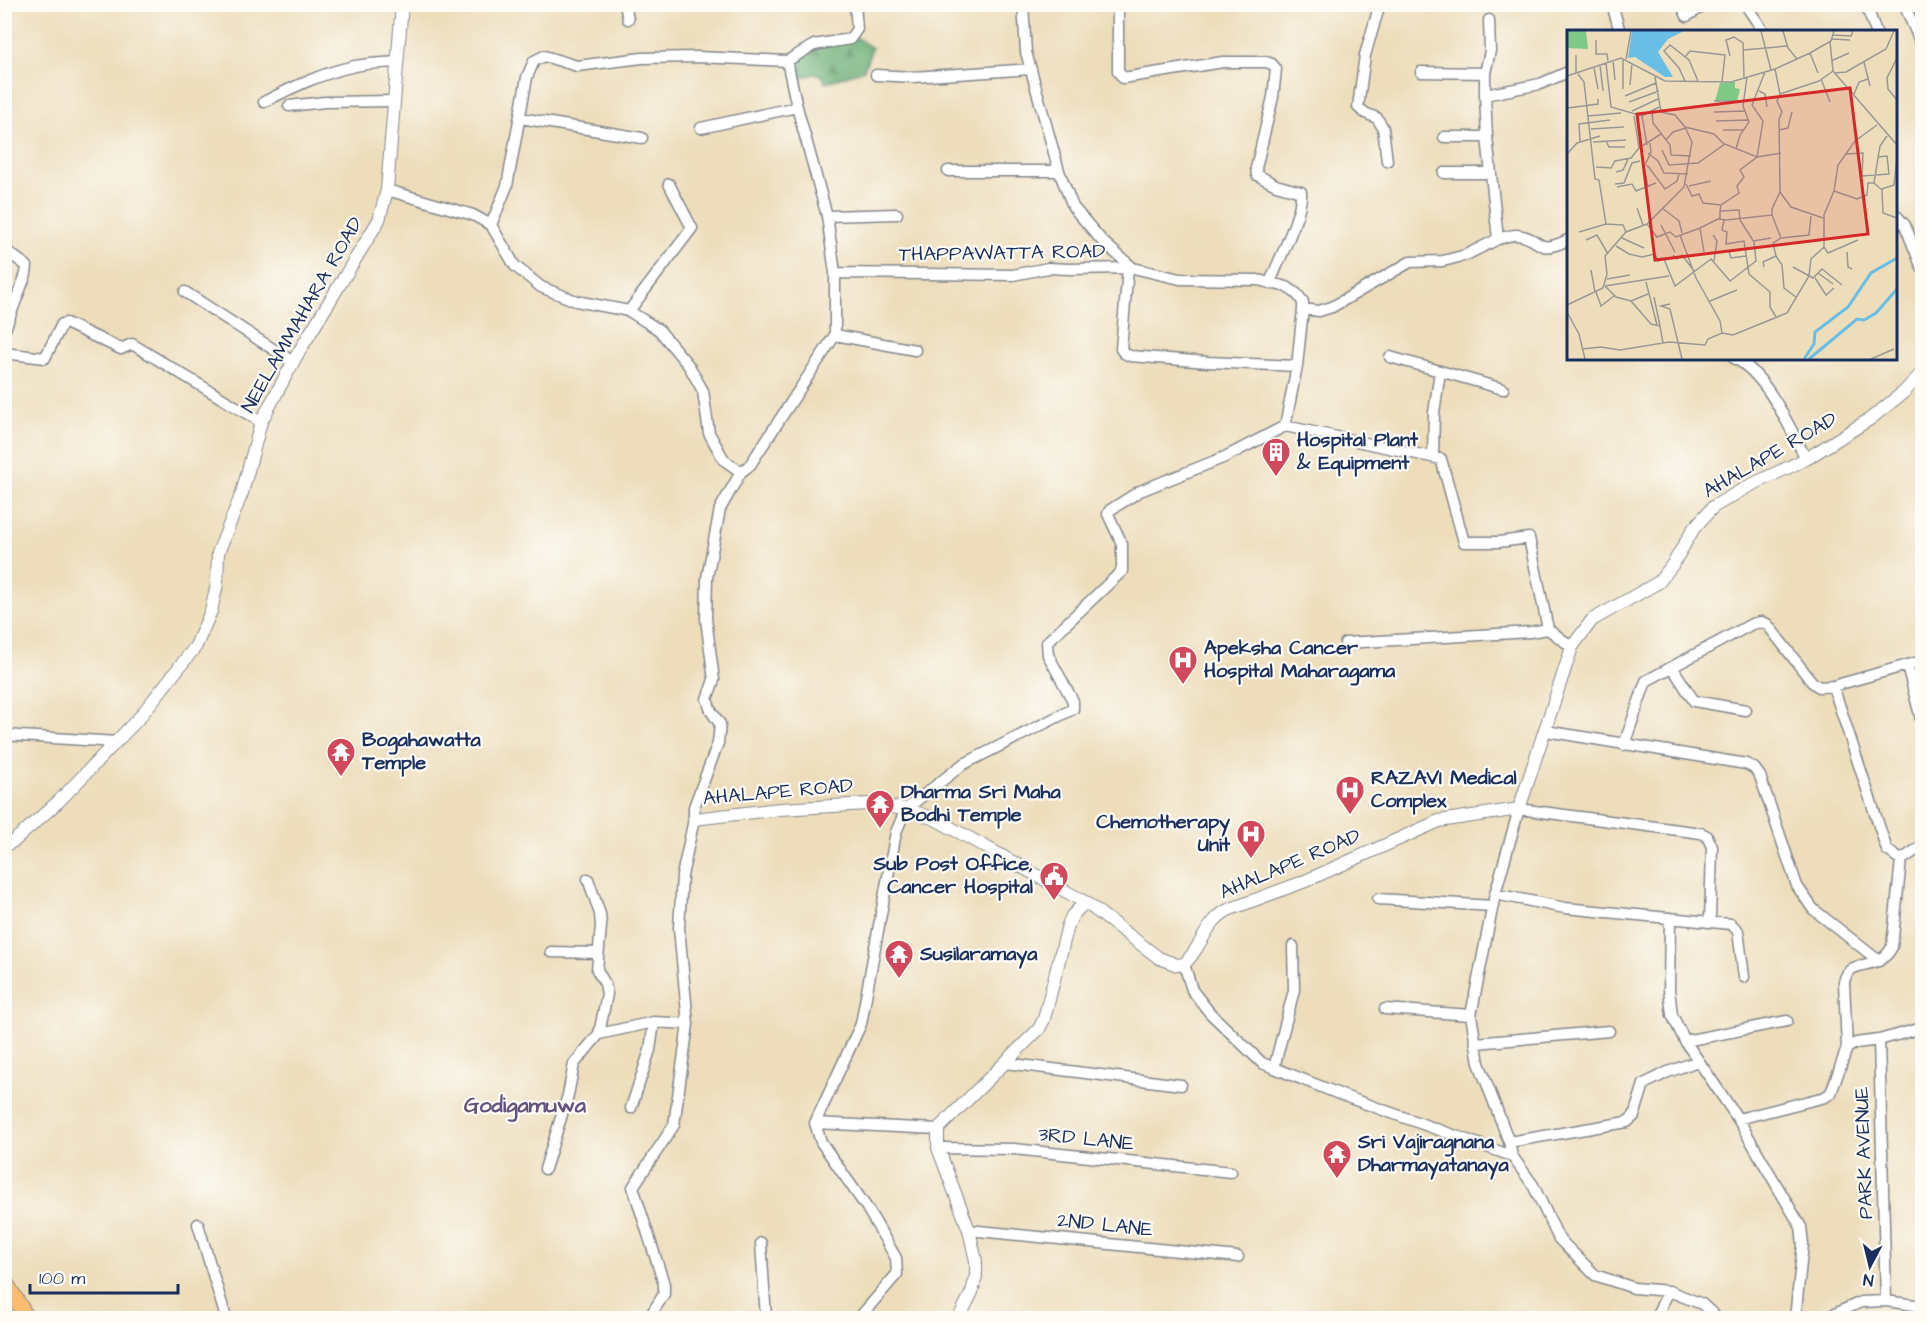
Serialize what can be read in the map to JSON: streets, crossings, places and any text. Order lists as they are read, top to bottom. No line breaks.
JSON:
{"streets":{"street":["THAPPAWATTA ROAD","NEELAMMAHARA ROAD","AHALAPE ROAD","3RD LANE","PARK AVENUE","2ND LANE"]},"districts":["Godigamuwa"],"places":{"building":["Hospital Plant & Equipment"],"hospital":["Apeksha Cancer Hospital Maharagama","RAZAVI Medical Complex","Chemotherapy Unit"],"temple":["Bogahawatta Temple","Dharma Sri Maha Bodhi Temple","Susilaramaya","Sri Vajiragnana Dharmayatanaya"],"public building":["Sub Post Office, Cancer Hospital"]},"scale_bar":"100 m","north":"bottom"}
